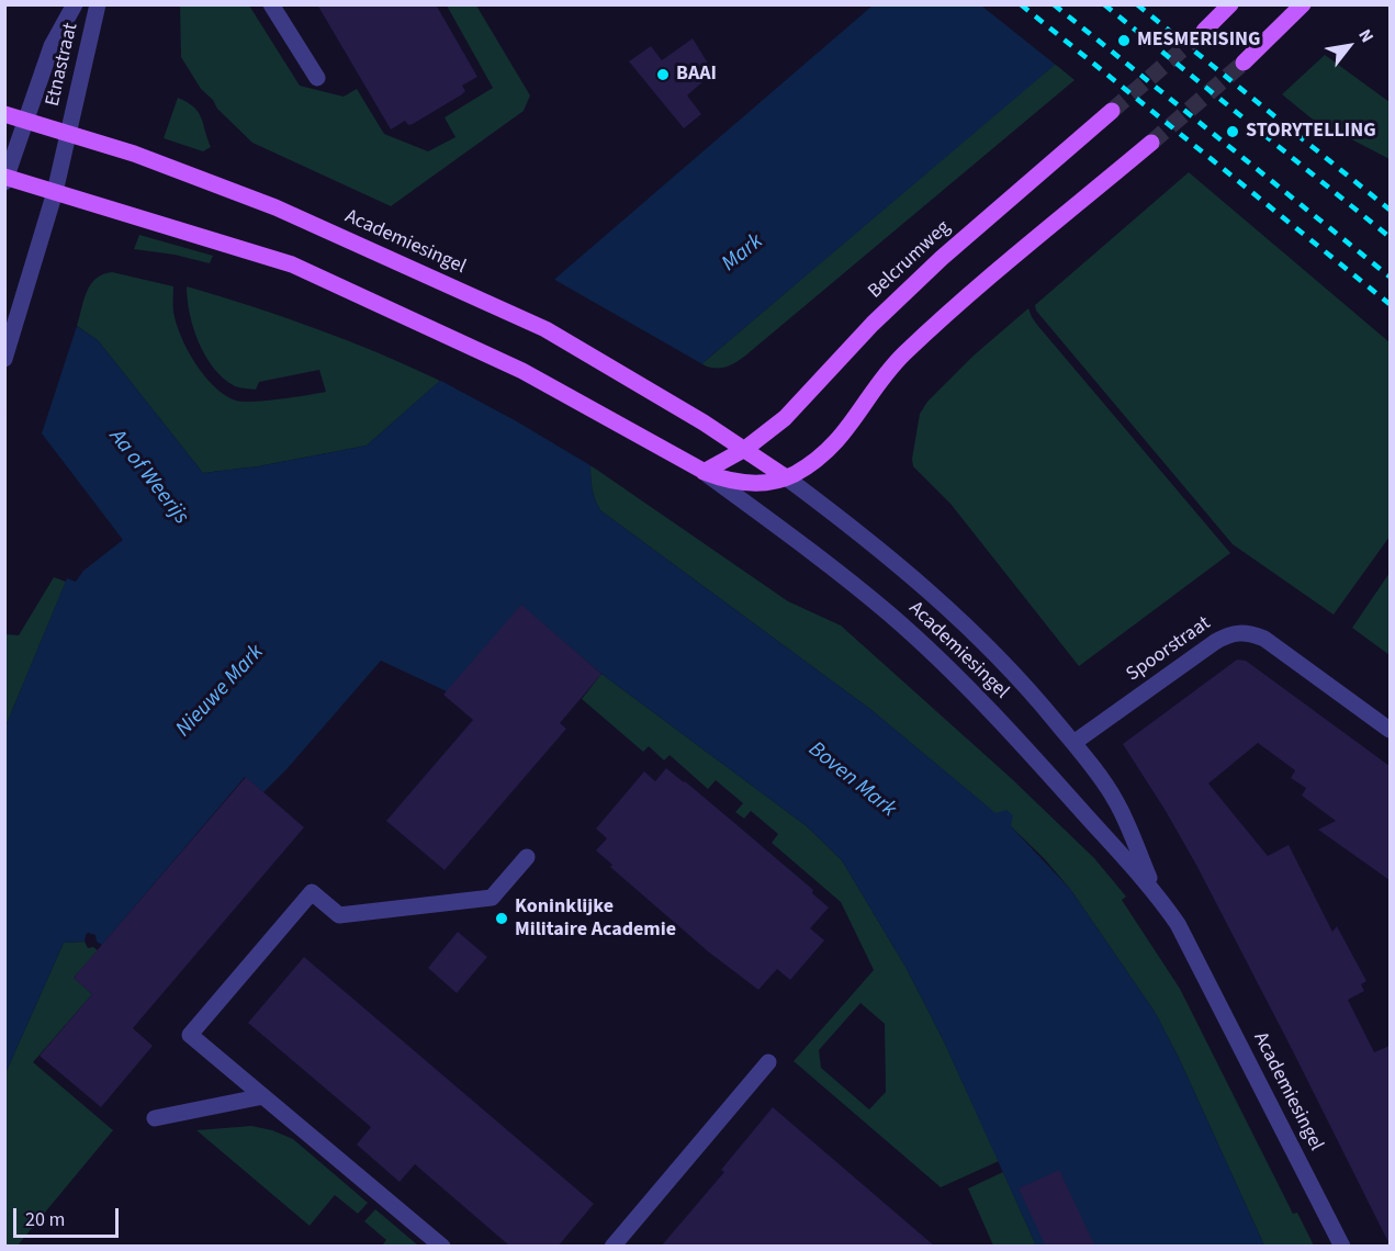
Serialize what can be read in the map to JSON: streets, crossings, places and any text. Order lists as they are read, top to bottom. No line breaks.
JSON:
{"streets":{"main road":["Academiesingel","Belcrumweg"],"street":["Etnastraat","Spoorstraat"]},"crossings":[["Etnastraat","Academiesingel"],["Academiesingel","Belcrumweg"],["Academiesingel","Spoorstraat"]],"water":["Mark","Aa of Weerijs","Nieuwe Mark","Boven Mark"],"places":["MESMERISING","BAAI","STORYTELLING","Koninklijke Militaire Academie"],"scale_bar":"20 m","north":"top right"}
